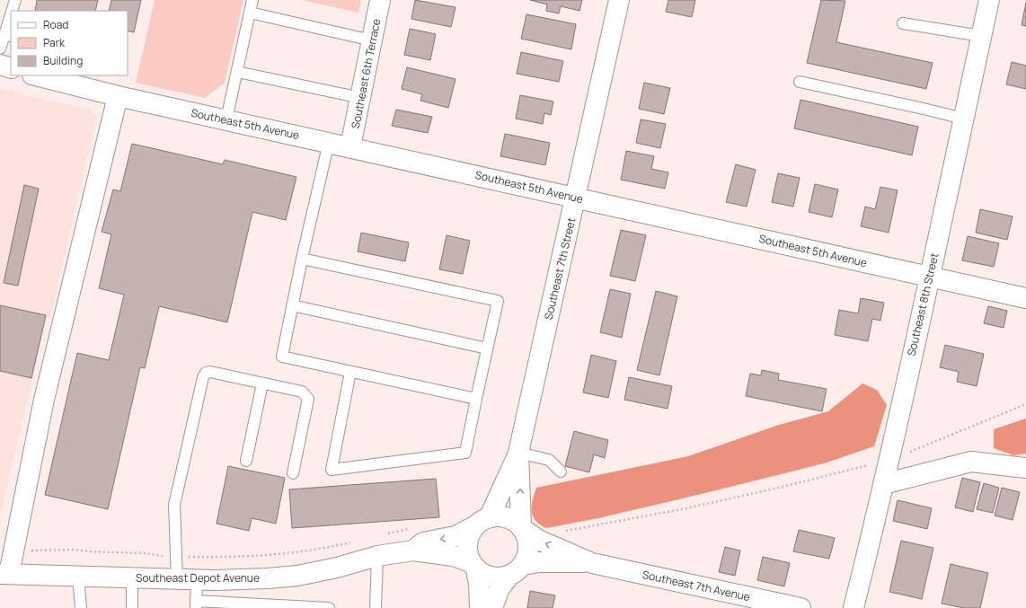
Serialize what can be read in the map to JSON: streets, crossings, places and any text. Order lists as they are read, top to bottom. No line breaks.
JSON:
{"streets":{"street":["Southeast 6th Terrace","Southeast 5th Avenue","Southeast 7th Street","Southeast 8th Street","Southeast Depot Avenue","Southeast 7th Avenue"]},"crossings":[["Southeast 6th Terrace","Southeast 5th Avenue"],["Southeast 5th Avenue","Southeast 7th Street"],["Southeast 5th Avenue","Southeast 8th Street"],["Southeast 7th Street","Southeast Depot Avenue"],["Southeast 7th Street","Southeast 7th Avenue"],["Southeast Depot Avenue","Southeast 7th Avenue"]],"legend":["Road","Park","Building"]}
